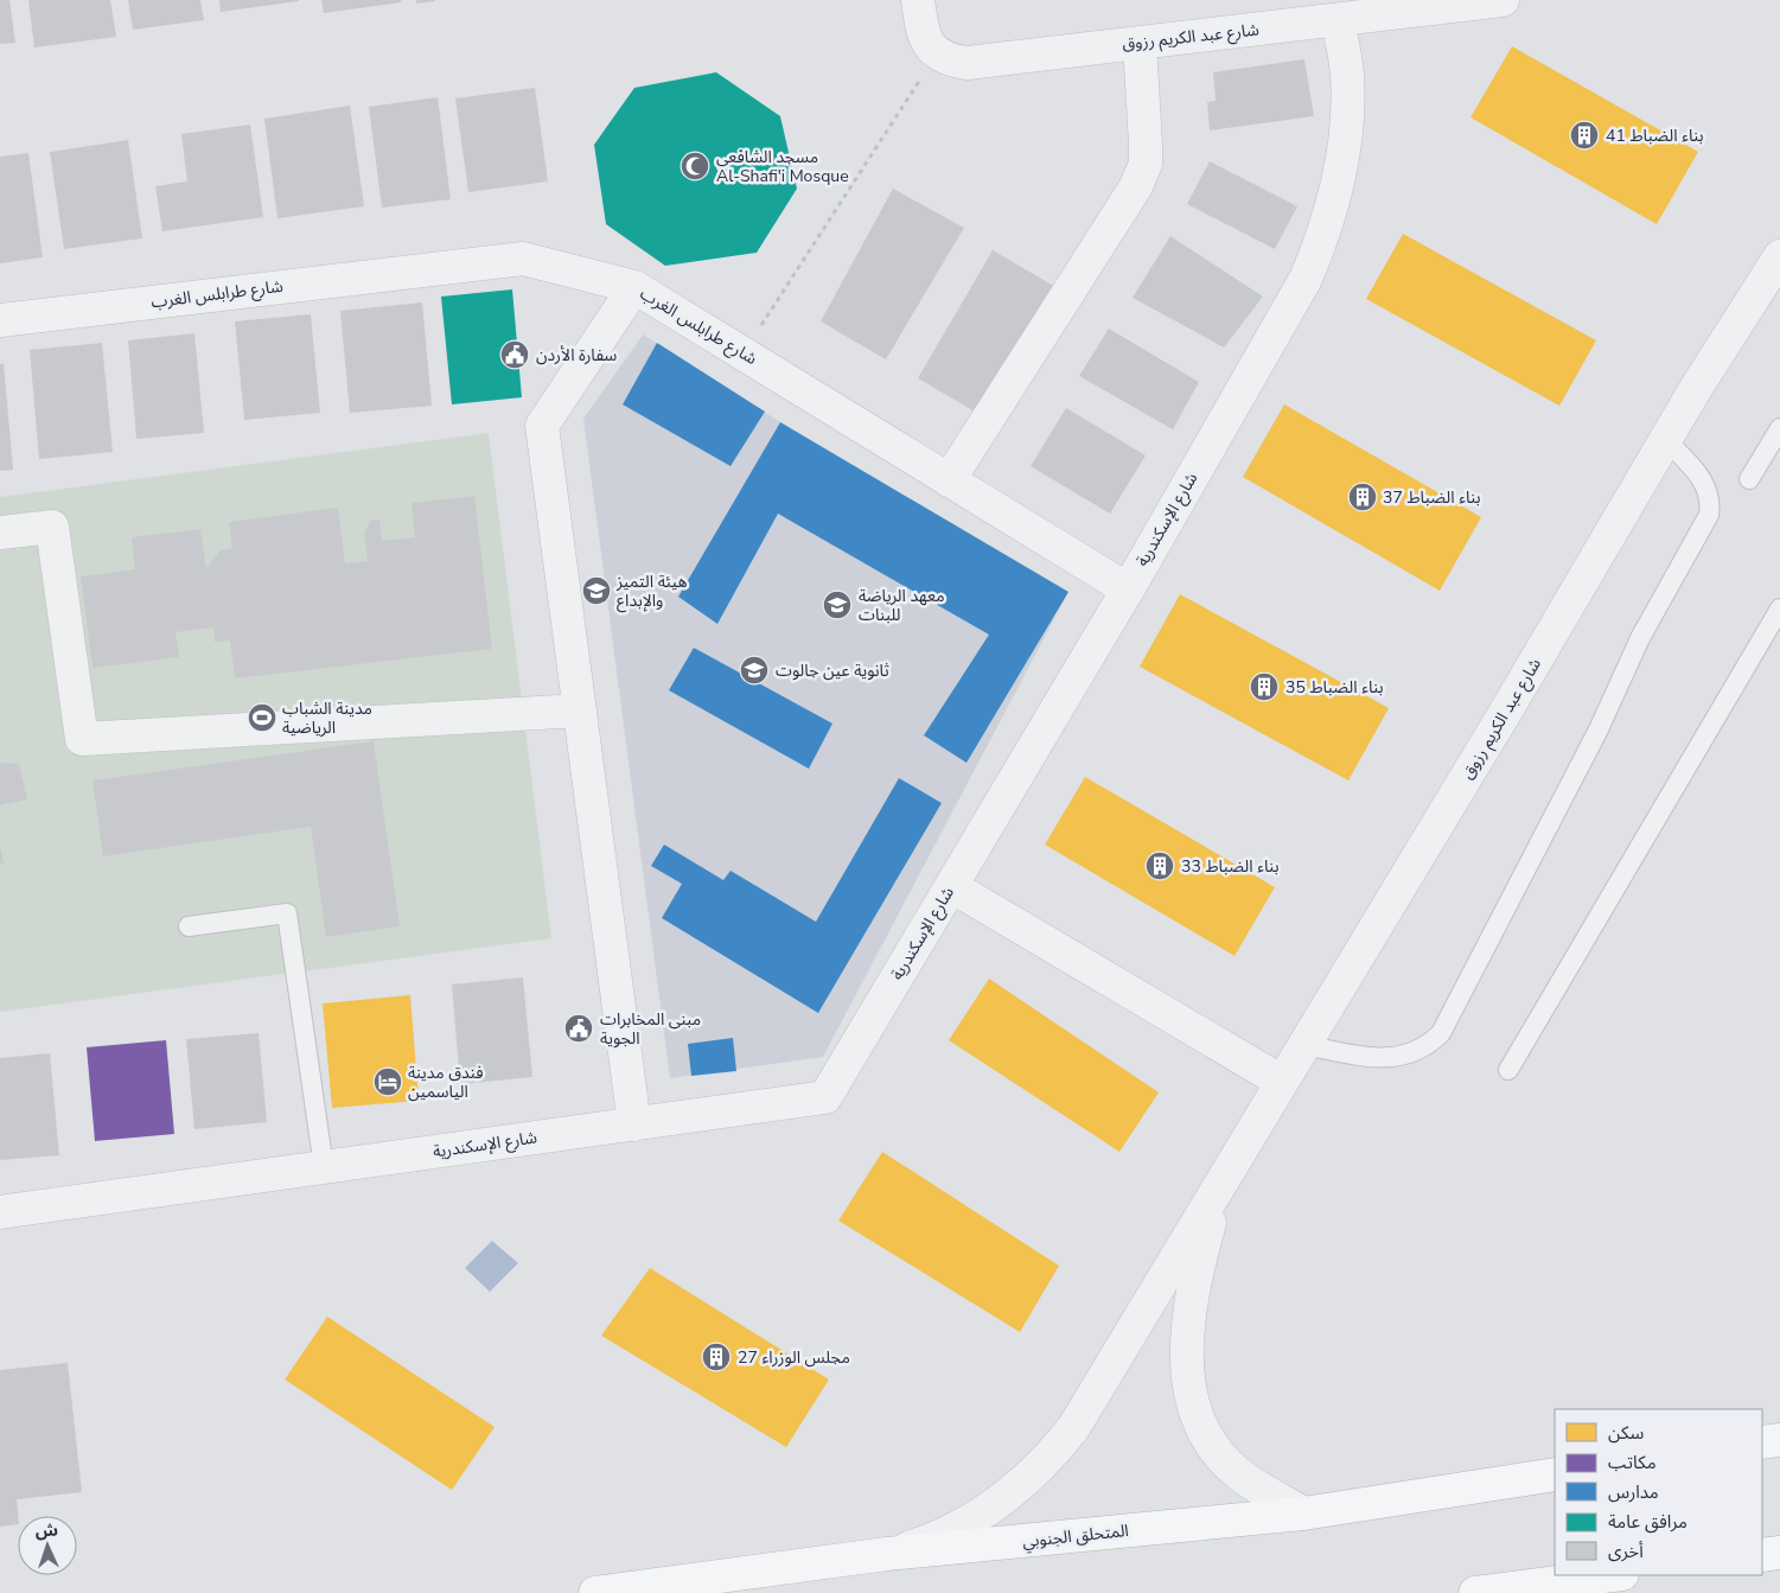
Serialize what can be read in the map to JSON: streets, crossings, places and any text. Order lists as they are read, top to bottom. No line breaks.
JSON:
{"streets":{"highway":["المتحلق الجنوبي"],"street":["شارع عبد الكريم رزوق","شارع طرابلس الغرب","شارع الإسكندرية"]},"crossings":[["شارع عبد الكريم رزوق","شارع الإسكندرية"],["شارع عبد الكريم رزوق","المتحلق الجنوبي"],["شارع طرابلس الغرب","شارع الإسكندرية"]],"places":{"building":["بناء الضباط 41","بناء الضباط 37","بناء الضباط 35","بناء الضباط 33","مجلس الوزراء 27"],"mosque":["مسجد الشافعي Al-Shafi'i Mosque"],"public building":["سفارة الأردن","مبنى المخابرات الجوية"],"school or university":["هيئة التميز والإبداع","معهد الرياضة للبنات","ثانوية عين جالوت"],"sports":["مدينة الشباب الرياضية"],"hotel":["فندق مدينة الياسمين"]},"legend":["سكن","مكاتب","مدارس","مرافق عامة","أخرى"],"north":"top"}
